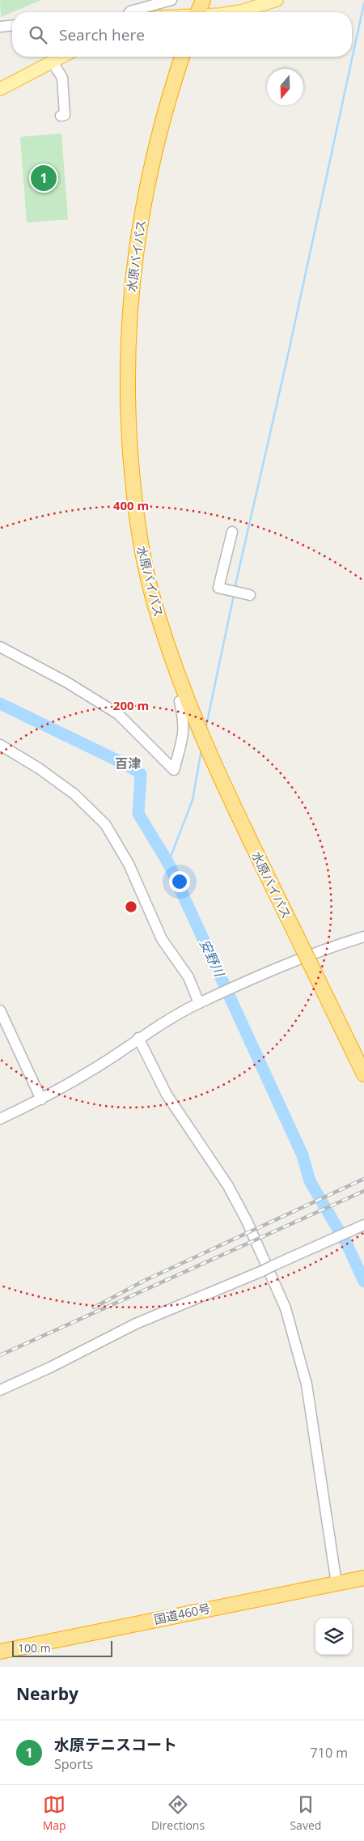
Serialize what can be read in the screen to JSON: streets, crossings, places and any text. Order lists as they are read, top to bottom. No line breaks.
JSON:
{"streets":{"highway":["水原バイパス","国道460号"]},"districts":["百津"],"water":["安野川"],"scale_bar":"100 m","north":"bottom","page":{"search":"Search here","pins":"1","scale":"100 m","heading":"Nearby","list":[{"mark":"1","name":"水原テニスコート","note":"Sports","value":"710 m"}],"nav":["Map","Directions","Saved"]},"rings":["400 m","200 m"]}
